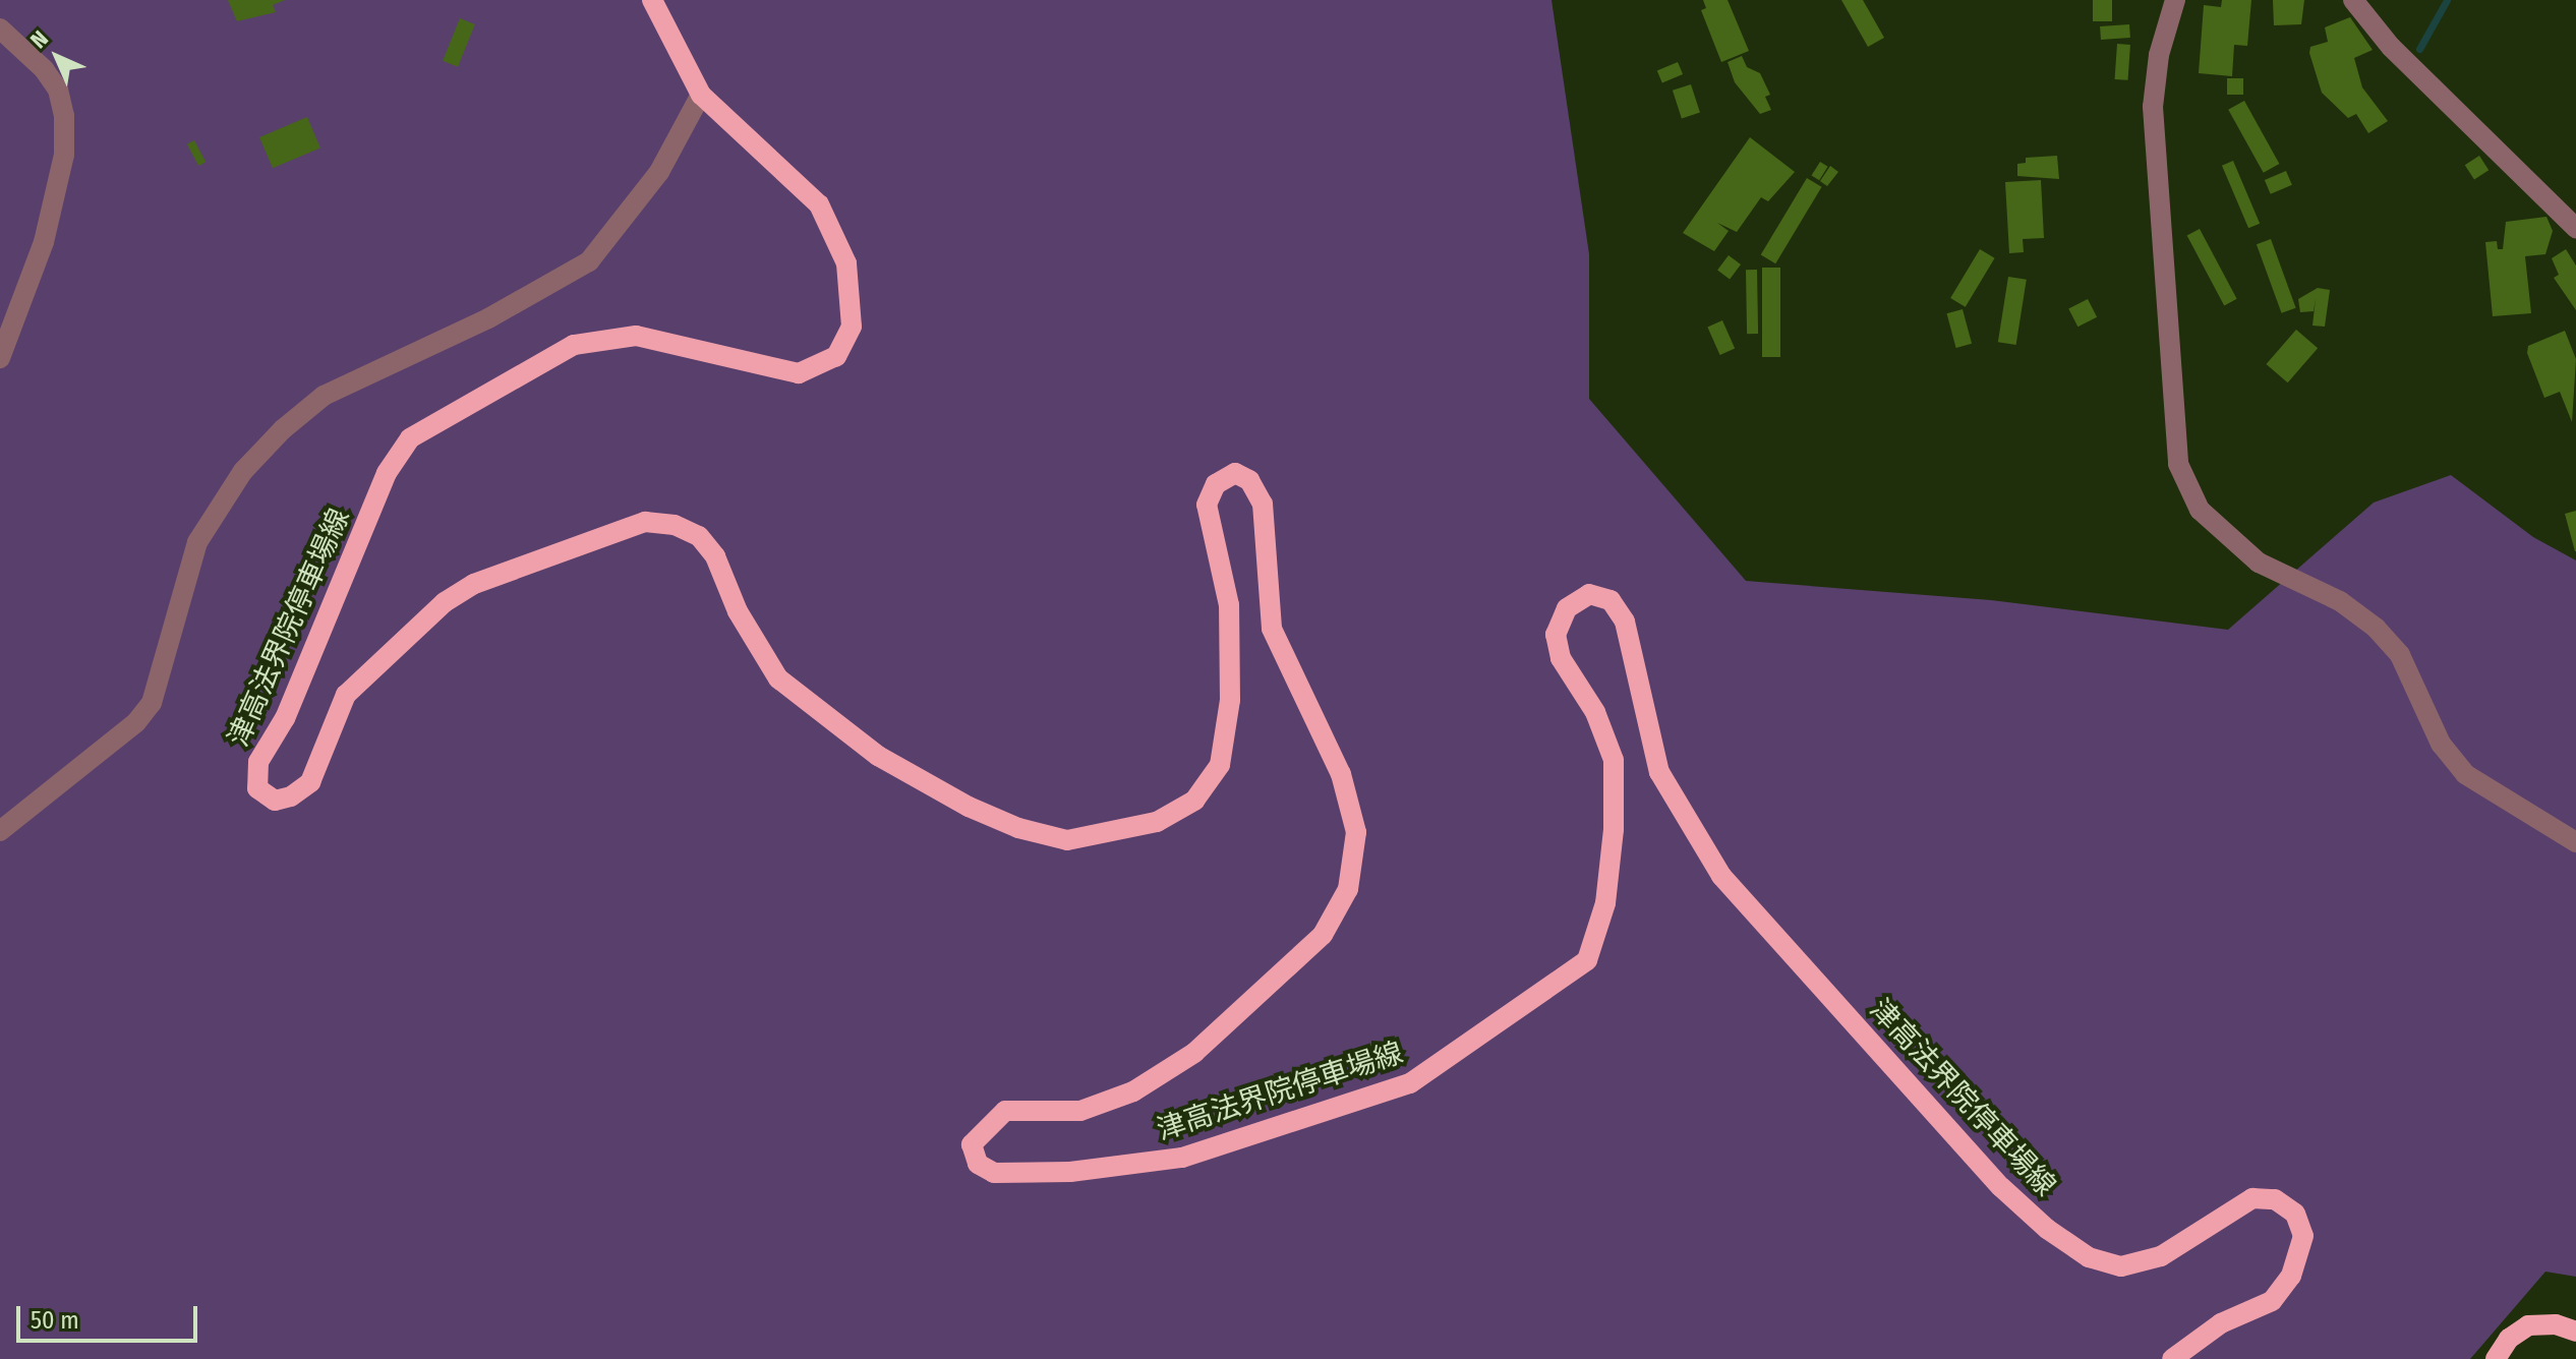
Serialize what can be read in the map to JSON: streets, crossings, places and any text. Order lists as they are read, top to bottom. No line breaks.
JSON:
{"streets":{"main road":["津高法界院停車場線"]},"scale_bar":"50 m","north":"top left"}
